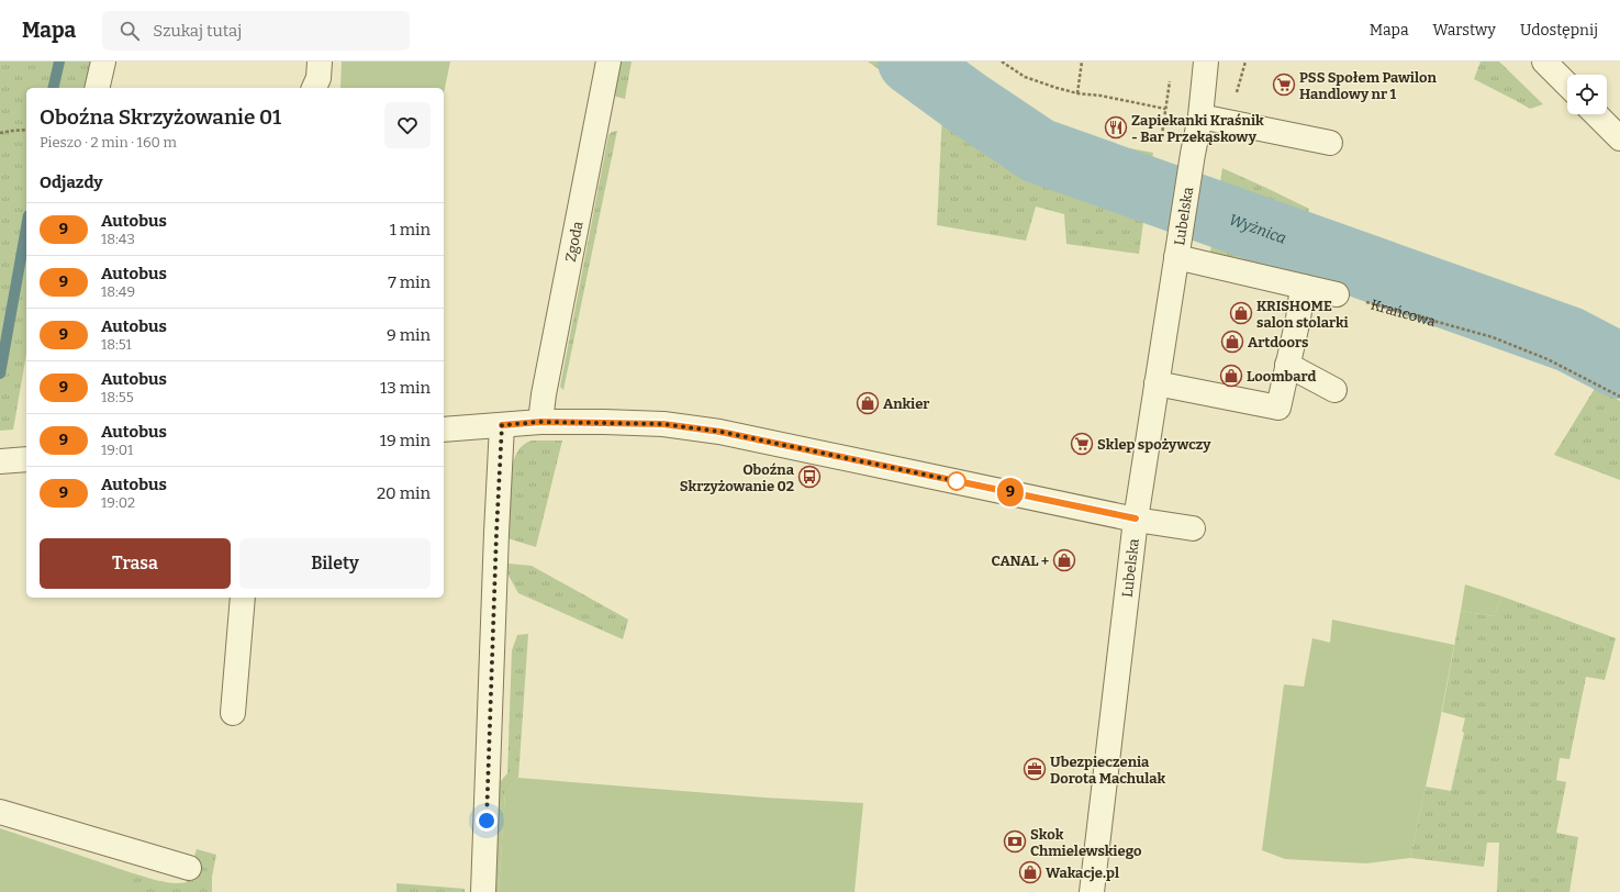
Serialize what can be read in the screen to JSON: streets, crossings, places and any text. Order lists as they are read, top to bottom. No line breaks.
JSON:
{"streets":{"street":["Lubelska","Zgoda"],"path":["Krańcowa"]},"water":["Wyżnica"],"places":{"supermarket":["PSS Społem Pawilon Handlowy nr 1","Sklep spożywczy"],"restaurant":["Zapiekanki Kraśnik - Bar Przekąskowy"],"shop":["KRISHOME salon stolarki","Artdoors","Loombard","Ankier","CANAL +","Wakacje.pl"],"bus stop":["Oboźna Skrzyżowanie 02"],"office":["Ubezpieczenia Dorota Machulak"],"bank":["Skok Chmielewskiego"]},"lines":["bus line 9"],"page":{"header":"Mapa","search":"Szukaj tutaj","nav":["Mapa","Warstwy","Udostępnij"],"on_map":"9","heading":[["Oboźna Skrzyżowanie 01","Pieszo · 2 min · 160 m"],"Odjazdy"],"list":[{"mark":"9","name":"Autobus","note":"18:43","value":"1 min"},{"mark":"9","name":"Autobus","note":"18:49","value":"7 min"},{"mark":"9","name":"Autobus","note":"18:51","value":"9 min"},{"mark":"9","name":"Autobus","note":"18:55","value":"13 min"},{"mark":"9","name":"Autobus","note":"19:01","value":"19 min"},{"mark":"9","name":"Autobus","note":"19:02","value":"20 min"}],"buttons":["Trasa","Bilety"]}}
